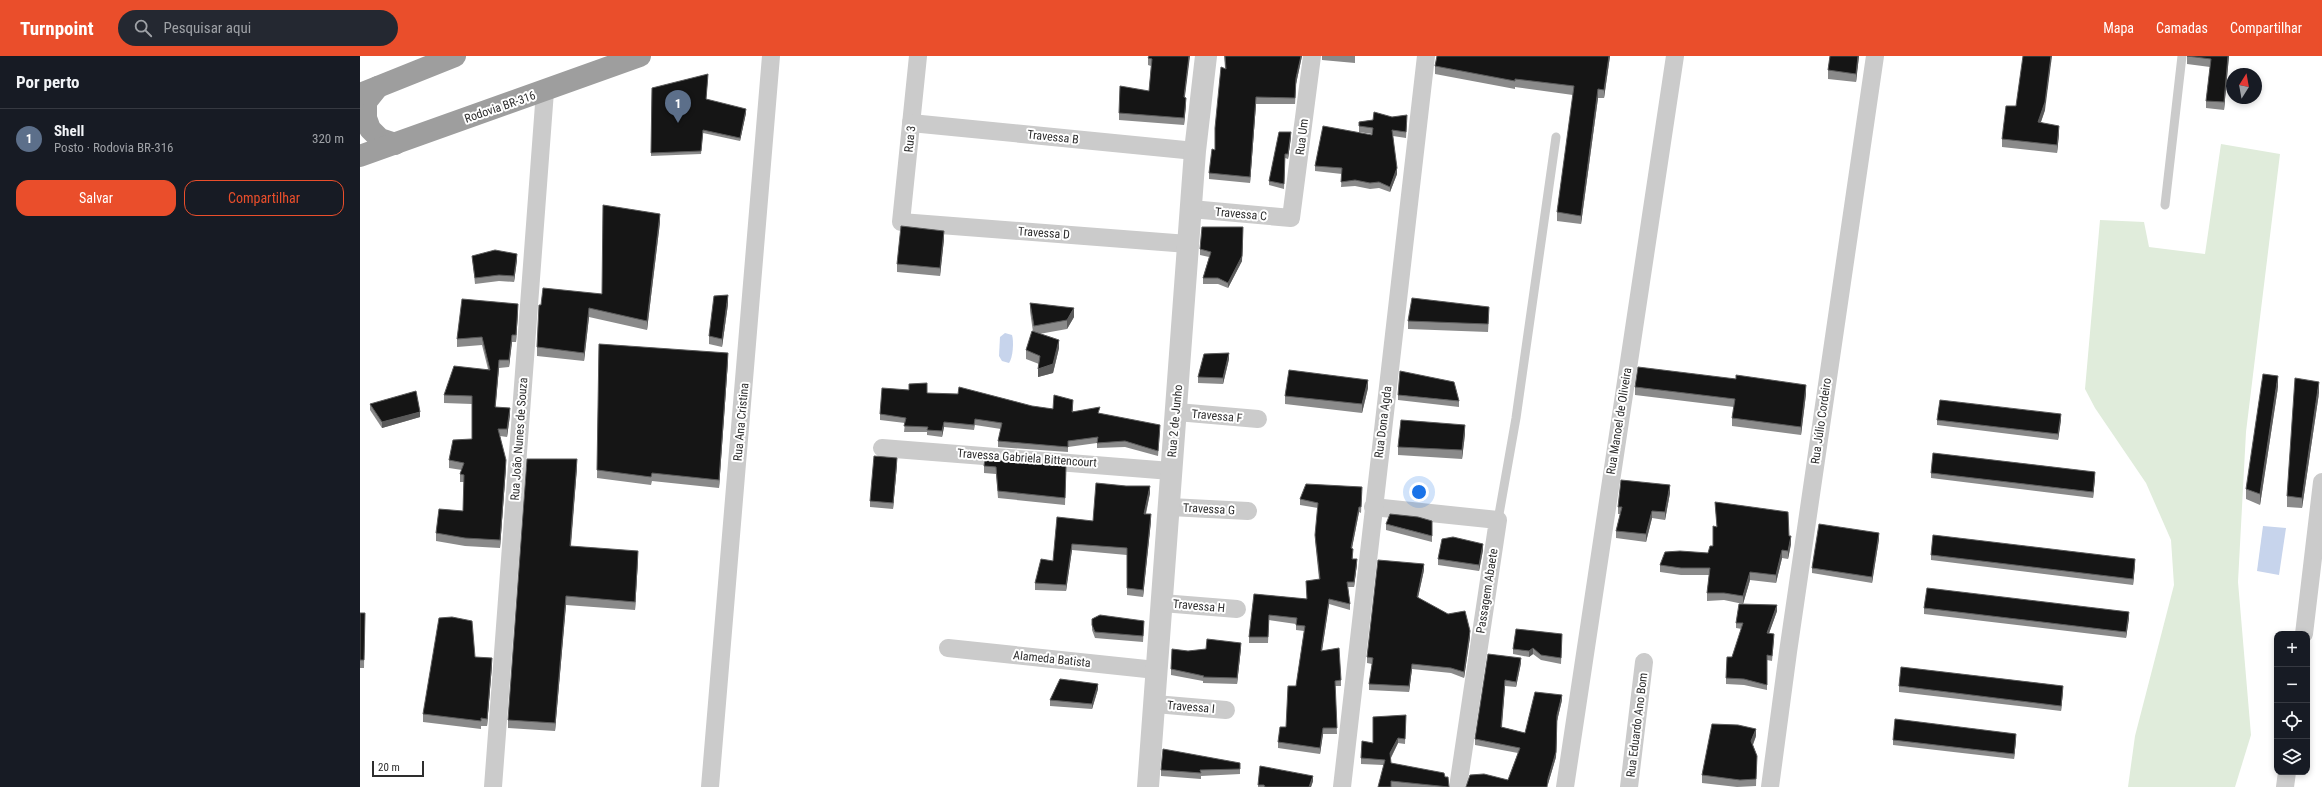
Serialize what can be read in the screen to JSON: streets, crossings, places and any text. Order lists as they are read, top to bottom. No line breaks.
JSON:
{"streets":{"highway":["Rodovia BR-316"],"street":["Travessa B","Rua Um","Rua 3","Travessa C","Travessa D","Travessa F","Rua 2 de Junho","Rua Manoel de Oliveira","Rua Júlio Cordeiro","Rua Ana Cristina","Rua Dona Agda","Rua João Nunes de Souza","Travessa Gabriela Bittencourt","Travessa G","Passagem Abaete","Travessa H","Alameda Batista","Travessa I","Rua Eduardo Ano Bom"]},"crossings":[["Rodovia BR-316","Rua João Nunes de Souza"],["Travessa B","Rua 3"],["Travessa B","Rua 2 de Junho"],["Rua Um","Travessa C"],["Rua 3","Travessa D"],["Travessa C","Rua 2 de Junho"],["Travessa D","Rua 2 de Junho"],["Travessa F","Rua 2 de Junho"],["Rua 2 de Junho","Travessa Gabriela Bittencourt"],["Rua 2 de Junho","Travessa G"],["Rua 2 de Junho","Travessa H"],["Rua 2 de Junho","Alameda Batista"],["Rua 2 de Junho","Travessa I"]],"scale_bar":"20 m","north":"top","page":{"header":"Turnpoint","search":"Pesquisar aqui","nav":["Mapa","Camadas","Compartilhar"],"heading":"Por perto","pins":"1","list":[{"mark":"1","name":"Shell","note":"Posto · Rodovia BR-316","value":"320 m"}],"buttons":["Salvar","Compartilhar"],"map_buttons":["+","−"],"scale":"20 m"}}
